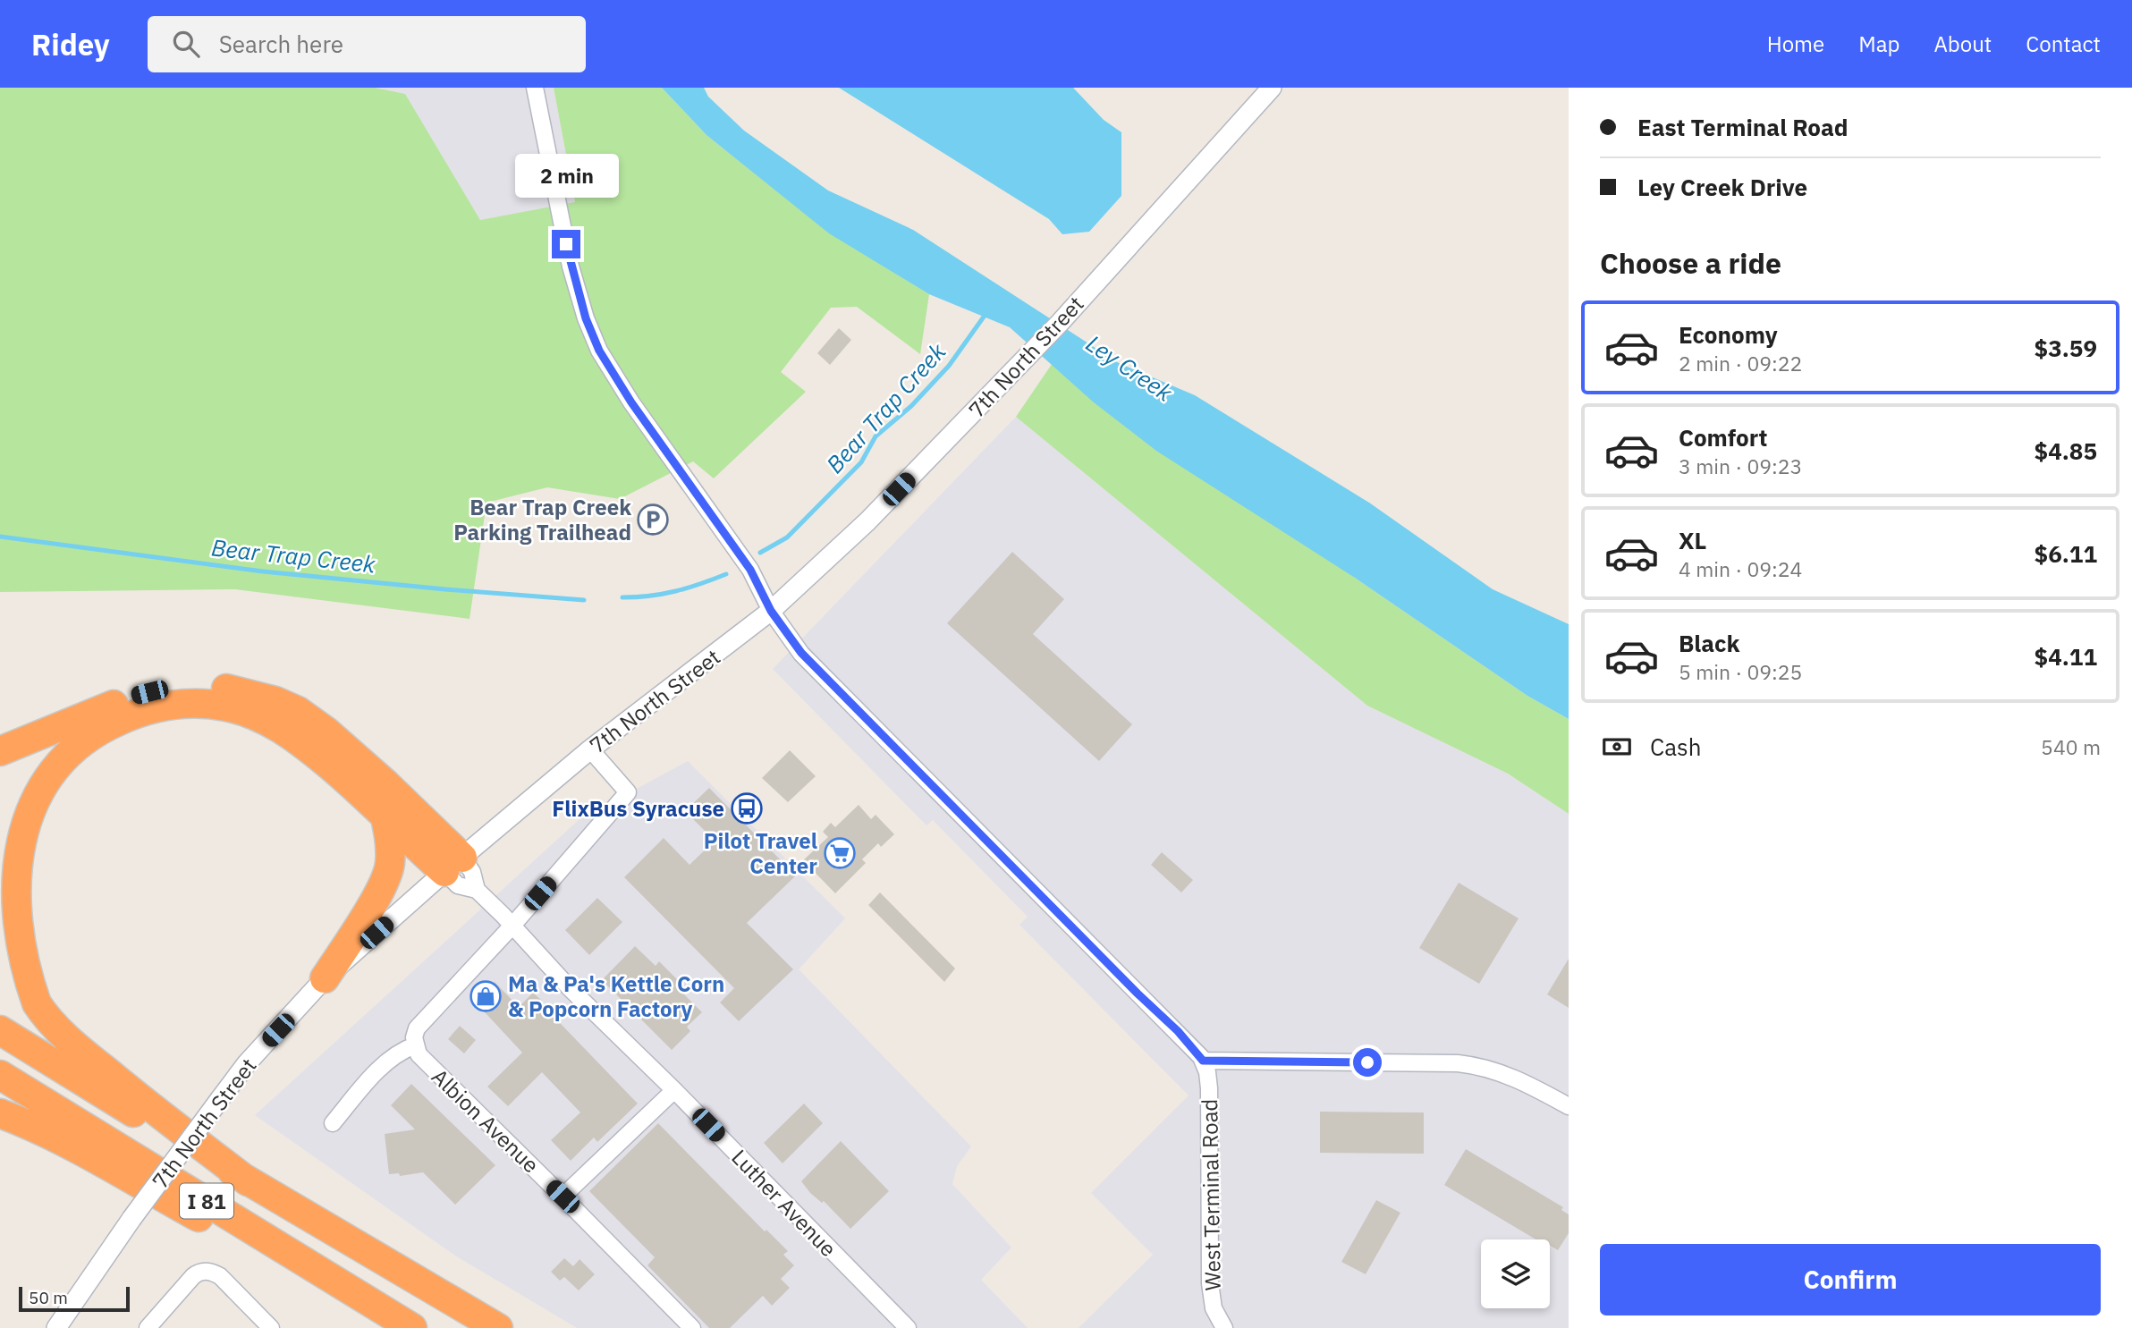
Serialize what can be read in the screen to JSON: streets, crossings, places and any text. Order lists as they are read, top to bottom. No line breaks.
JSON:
{"streets":{"highway":["I 81"],"street":["7th North Street","Albion Avenue","West Terminal Road","Luther Avenue"]},"crossings":[["7th North Street","Luther Avenue"]],"water":["Ley Creek","Bear Trap Creek"],"places":{"parking":["Bear Trap Creek Parking Trailhead"],"bus stop":["FlixBus Syracuse"],"supermarket":["Pilot Travel Center"],"shop":["Ma & Pa's Kettle Corn & Popcorn Factory"]},"scale_bar":"50 m","page":{"header":"Ridey","search":"Search here","nav":["Home","Map","About","Contact"],"banner":["East Terminal Road","Ley Creek Drive"],"bubble":"2 min","heading":"Choose a ride","list":[{"name":"Economy","note":"2 min · 09:22","value":"$3.59"},{"name":"Comfort","note":"3 min · 09:23","value":"$4.85"},{"name":"XL","note":"4 min · 09:24","value":"$6.11"},{"name":"Black","note":"5 min · 09:25","value":"$4.11"}],"pay":["Cash","540 m"],"buttons":"Confirm","scale":"50 m"}}
